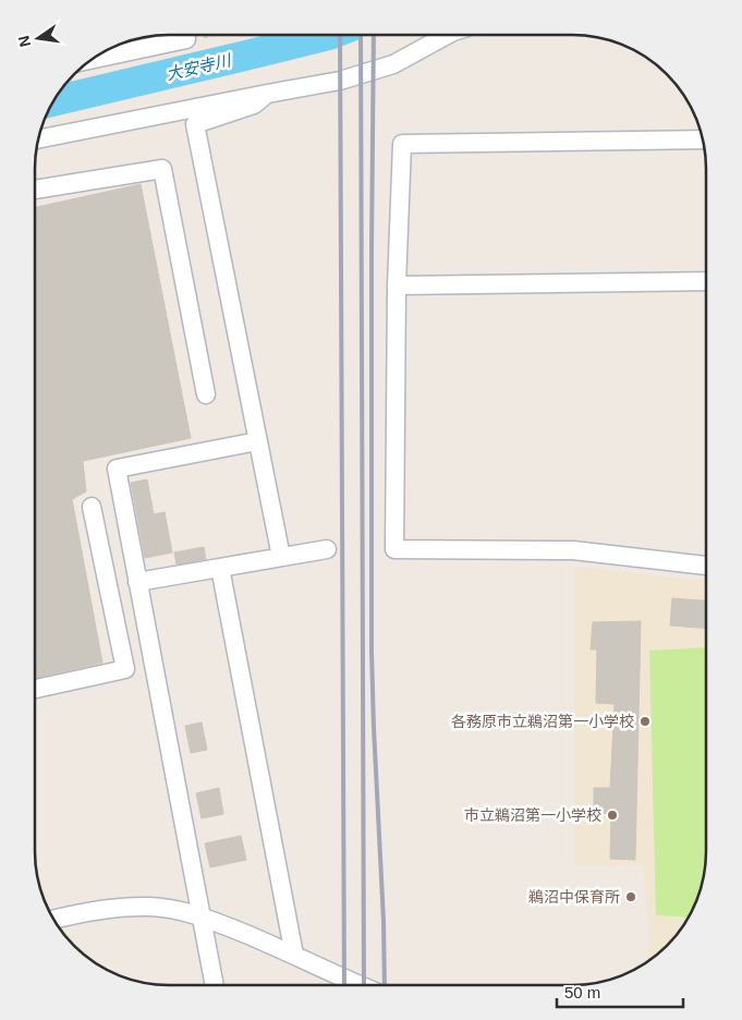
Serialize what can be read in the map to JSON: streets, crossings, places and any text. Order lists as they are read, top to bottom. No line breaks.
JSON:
{"water":["大安寺川"],"places":["各務原市立鵜沼第一小学校","市立鵜沼第一小学校","鵜沼中保育所"],"scale_bar":"50 m","north":"left"}
